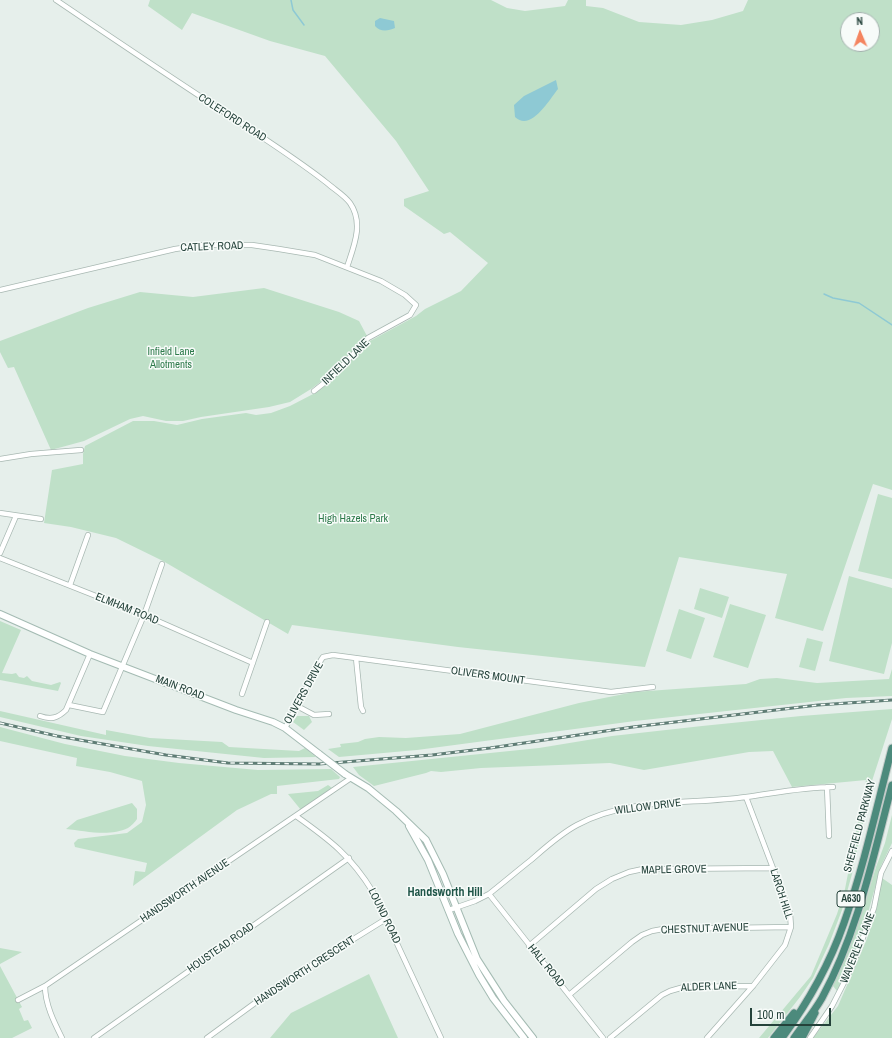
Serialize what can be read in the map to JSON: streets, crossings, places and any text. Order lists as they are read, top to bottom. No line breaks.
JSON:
{"streets":{"highway":["SHEFFIELD PARKWAY","A630"],"main road":["MAIN ROAD"],"street":["COLEFORD ROAD","CATLEY ROAD","INFIELD LANE","ELMHAM ROAD","OLIVERS MOUNT","OLIVERS DRIVE","WILLOW DRIVE","MAPLE GROVE","HANDSWORTH AVENUE","LARCH HILL","LOUND ROAD","CHESTNUT AVENUE","HOUSTEAD ROAD","WAVERLEY LANE","HALL ROAD","HANDSWORTH CRESCENT","ALDER LANE"]},"crossings":[["COLEFORD ROAD","CATLEY ROAD"],["CATLEY ROAD","INFIELD LANE"],["OLIVERS MOUNT","OLIVERS DRIVE"],["MAIN ROAD","OLIVERS DRIVE"],["MAIN ROAD","WILLOW DRIVE"],["MAIN ROAD","HANDSWORTH AVENUE"],["WILLOW DRIVE","LARCH HILL"],["WILLOW DRIVE","HALL ROAD"],["SHEFFIELD PARKWAY","A630"],["MAPLE GROVE","LARCH HILL"],["MAPLE GROVE","HALL ROAD"],["HANDSWORTH AVENUE","LOUND ROAD"],["LARCH HILL","CHESTNUT AVENUE"],["LARCH HILL","ALDER LANE"],["LOUND ROAD","HOUSTEAD ROAD"],["LOUND ROAD","HANDSWORTH CRESCENT"],["CHESTNUT AVENUE","HALL ROAD"]],"districts":["Handsworth Hill"],"parks":["Infield Lane Allotments","High Hazels Park"],"scale_bar":"100 m","north":"top"}
